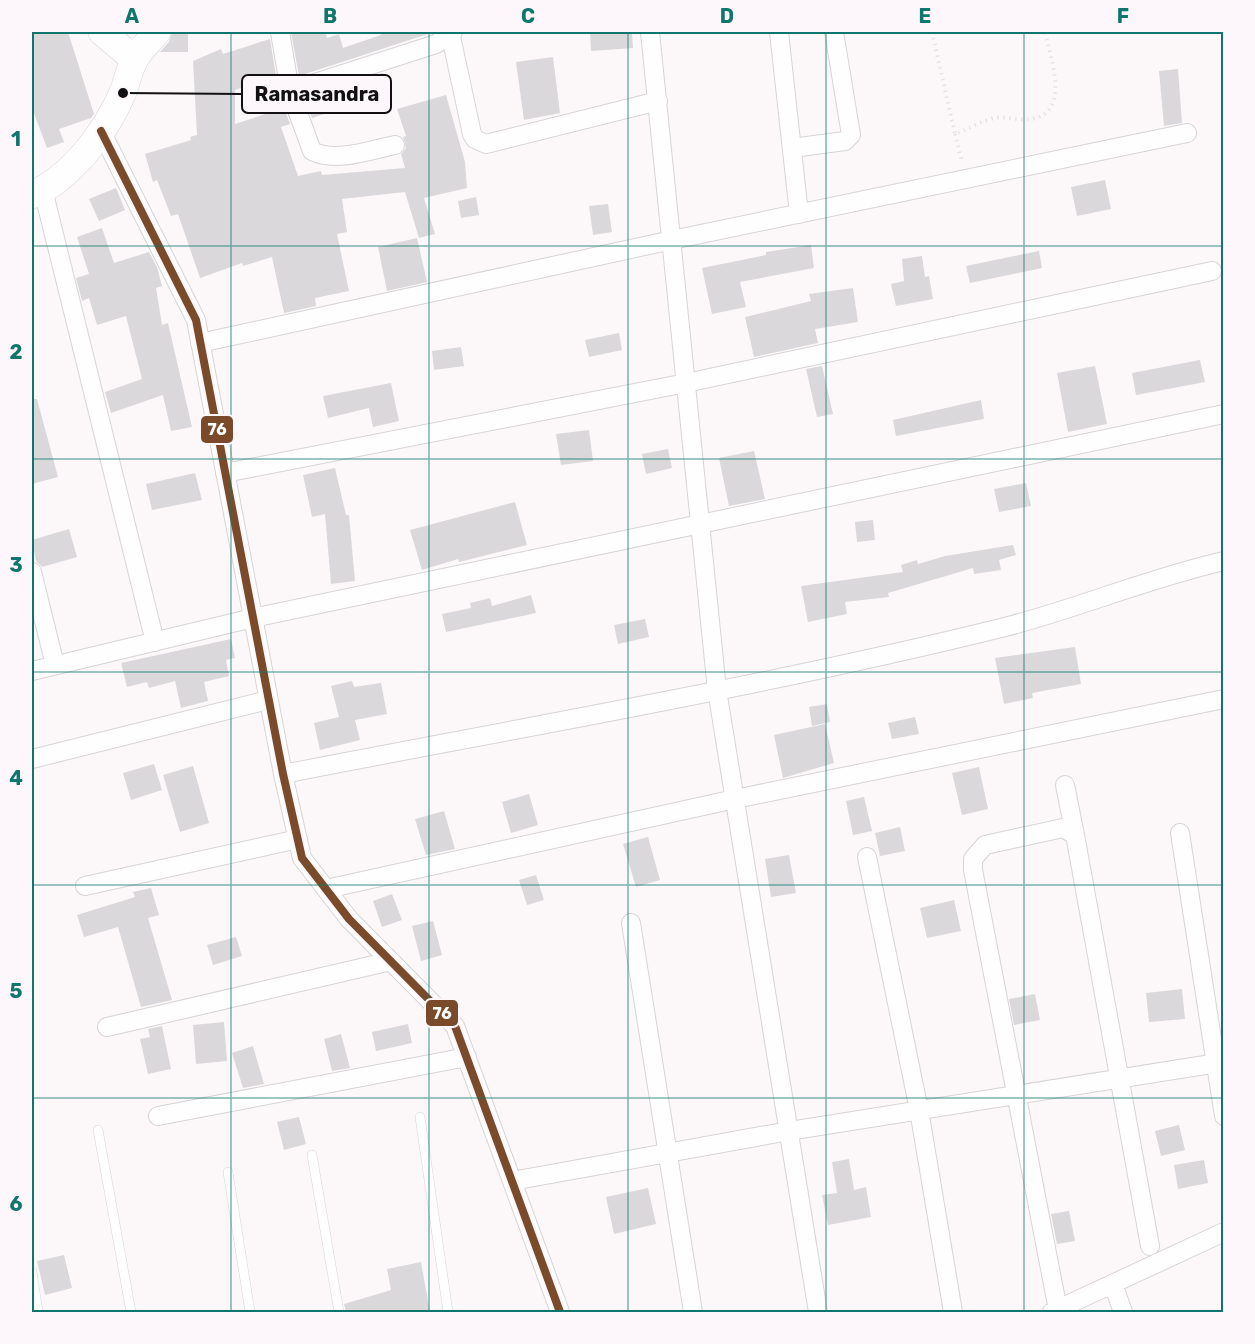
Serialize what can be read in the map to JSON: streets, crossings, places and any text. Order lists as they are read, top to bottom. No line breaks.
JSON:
{"places":["Ramasandra"],"lines":["transit line 76"],"grid":{"columns":["A","B","C","D","E","F"],"rows":["1","2","3","4","5","6"]}}
